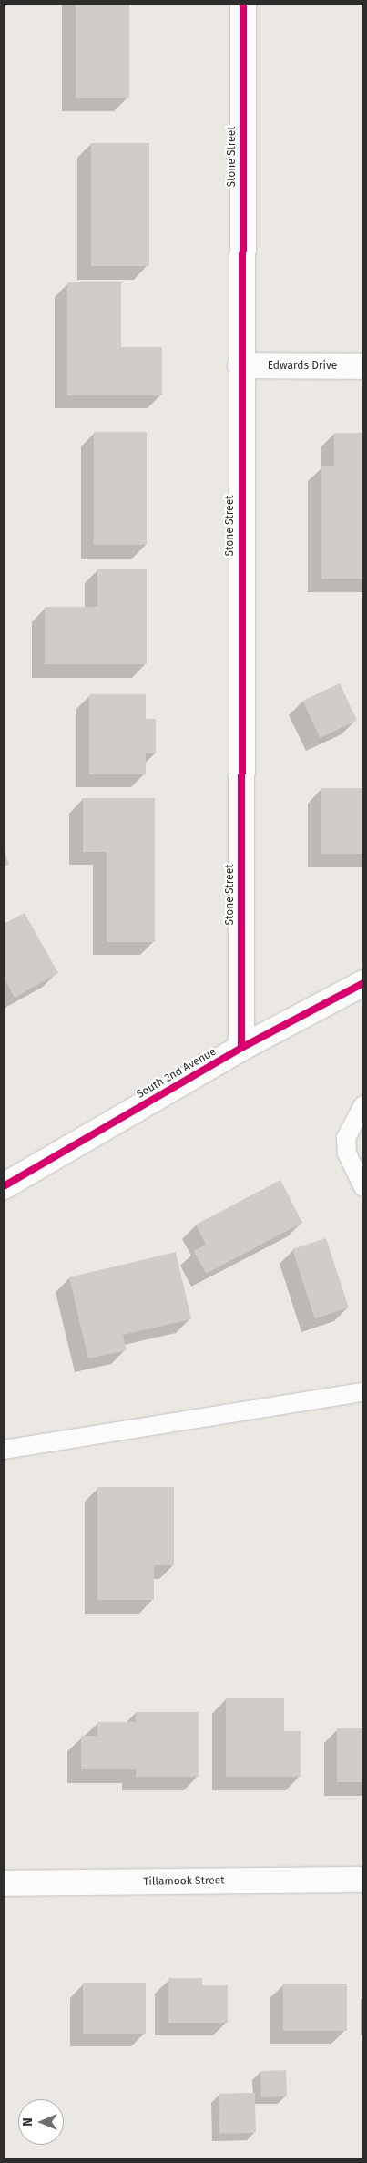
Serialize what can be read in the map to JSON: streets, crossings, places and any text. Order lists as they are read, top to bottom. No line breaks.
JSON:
{"streets":{"street":["Stone Street","Edwards Drive","South 2nd Avenue","Tillamook Street"]},"crossings":[["Stone Street","Edwards Drive"],["Stone Street","South 2nd Avenue"]],"north":"left"}
